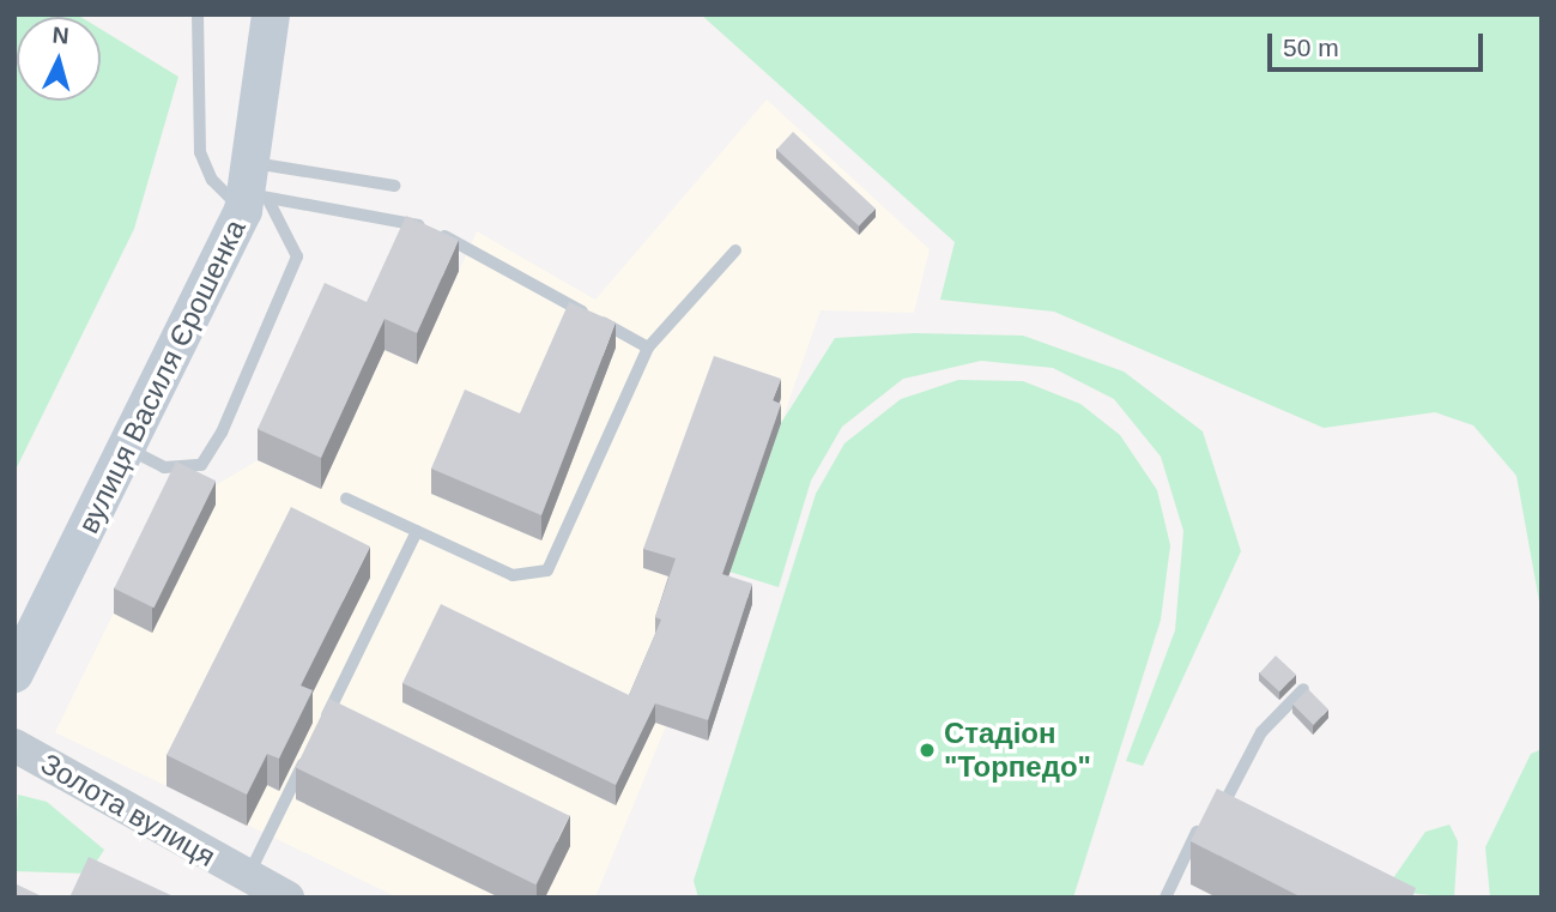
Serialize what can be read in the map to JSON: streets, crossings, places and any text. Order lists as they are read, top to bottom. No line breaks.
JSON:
{"streets":{"main road":["вулиця Василя Єрошенка"],"street":["Золота вулиця"]},"places":["Стадіон \"Торпедо\""],"scale_bar":"50 m","north":"top"}
